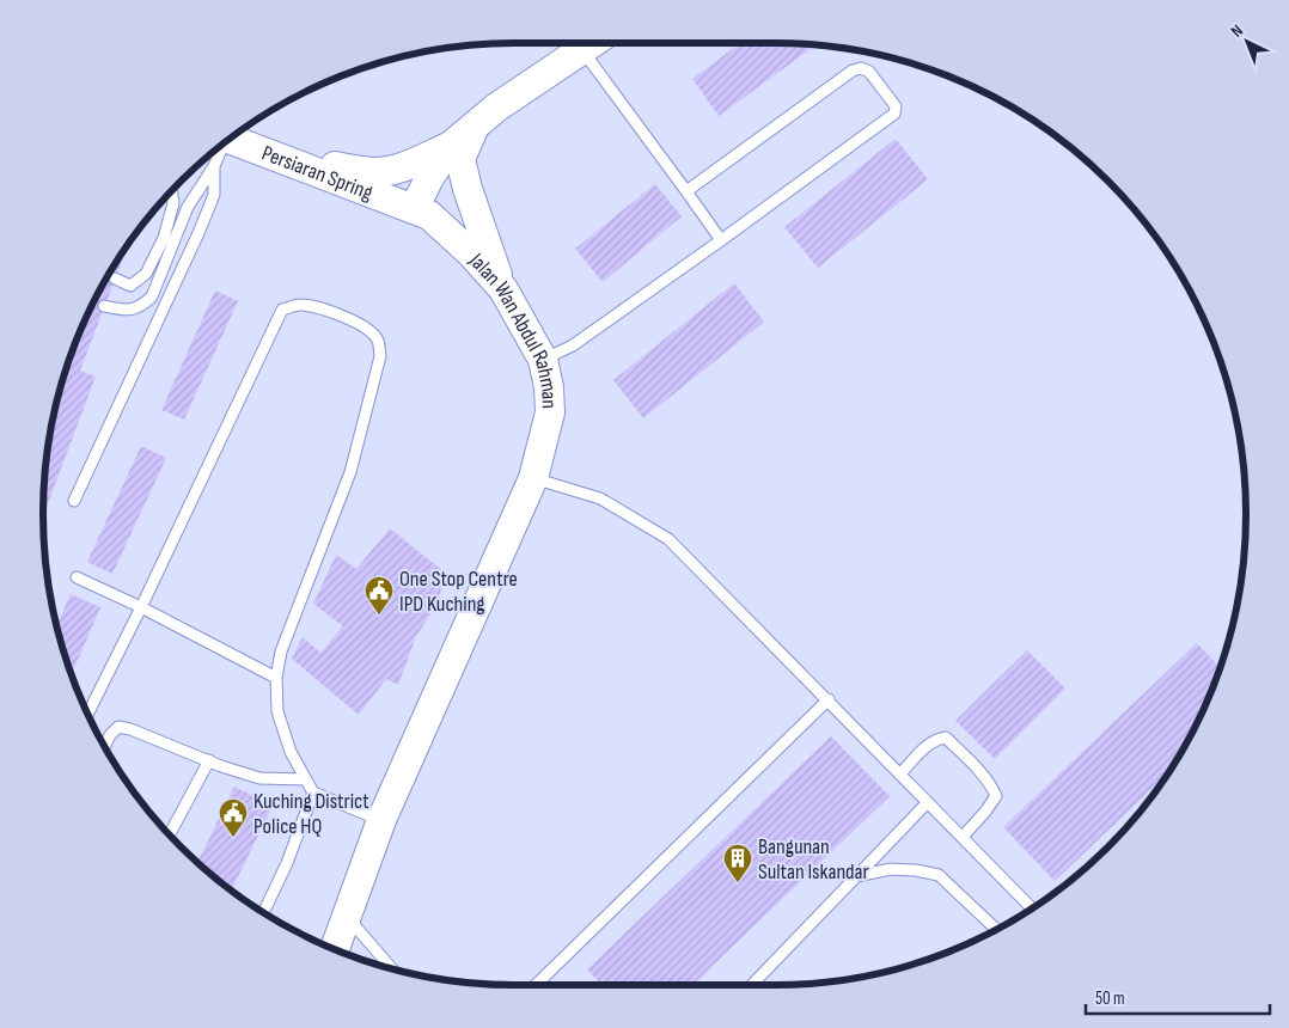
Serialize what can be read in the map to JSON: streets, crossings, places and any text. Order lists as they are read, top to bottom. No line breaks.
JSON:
{"streets":{"street":["Persiaran Spring","Jalan Wan Abdul Rahman"]},"crossings":[["Persiaran Spring","Jalan Wan Abdul Rahman"]],"places":{"public building":["One Stop Centre IPD Kuching","Kuching District Police HQ"],"building":["Bangunan Sultan Iskandar"]},"scale_bar":"50 m","north":"top left"}
